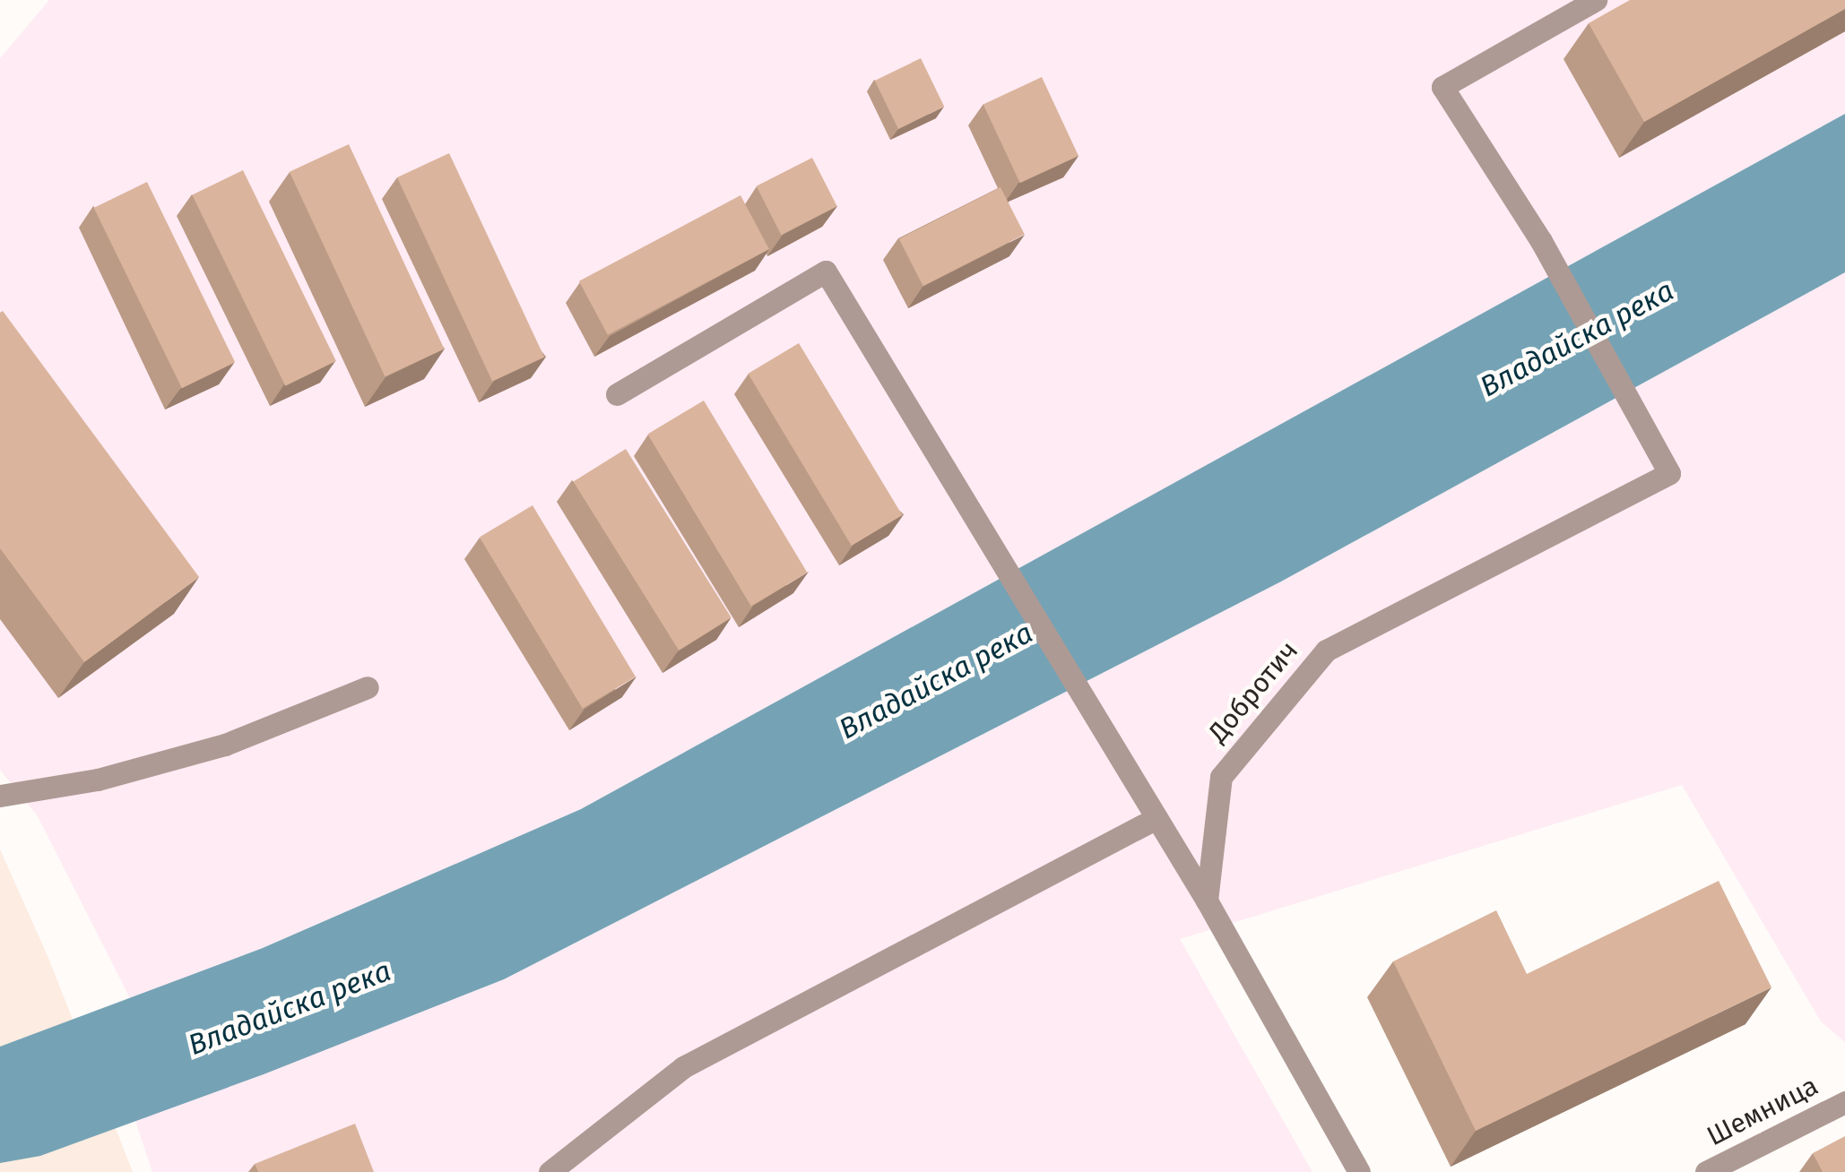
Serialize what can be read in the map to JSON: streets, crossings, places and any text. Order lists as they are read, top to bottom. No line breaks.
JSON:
{"streets":{"street":["Добротич","Шемница"]},"water":["Владайска река"]}
